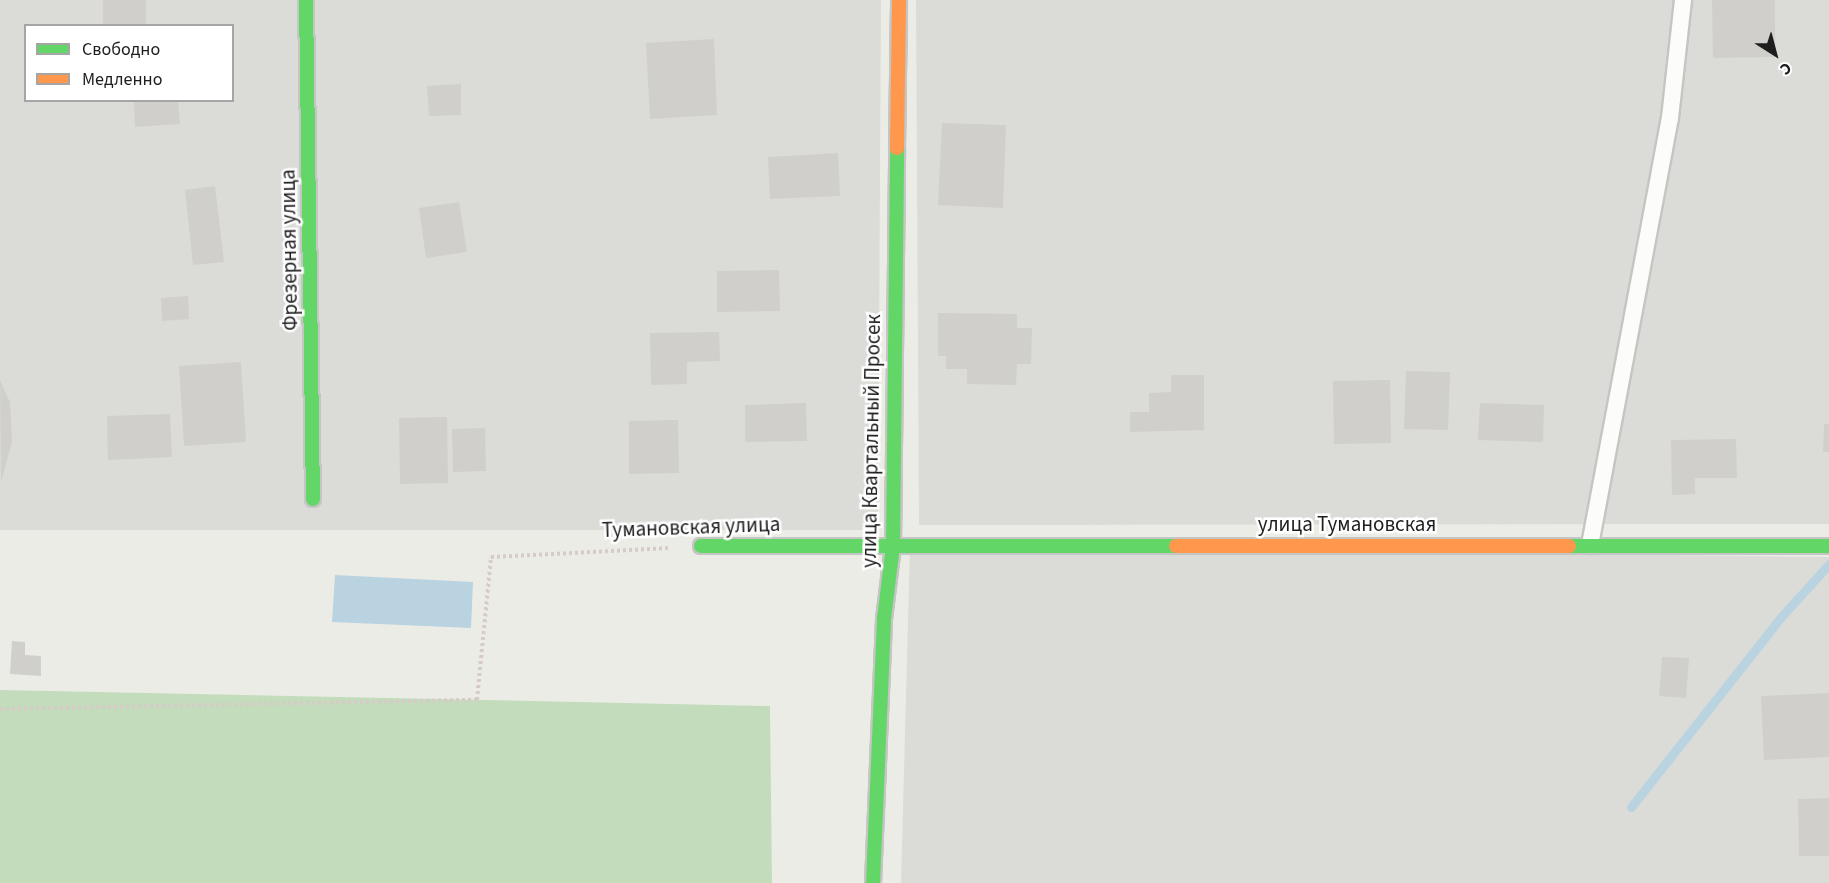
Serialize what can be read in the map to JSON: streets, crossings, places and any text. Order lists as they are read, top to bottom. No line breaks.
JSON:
{"streets":{"street":["Фрезерная улица","улица Квартальный Просек","улица Тумановская","Тумановская улица"]},"crossings":[["улица Квартальный Просек","улица Тумановская"],["улица Квартальный Просек","Тумановская улица"],["улица Тумановская","Тумановская улица"]],"legend":["Свободно","Медленно"],"north":"bottom right"}
